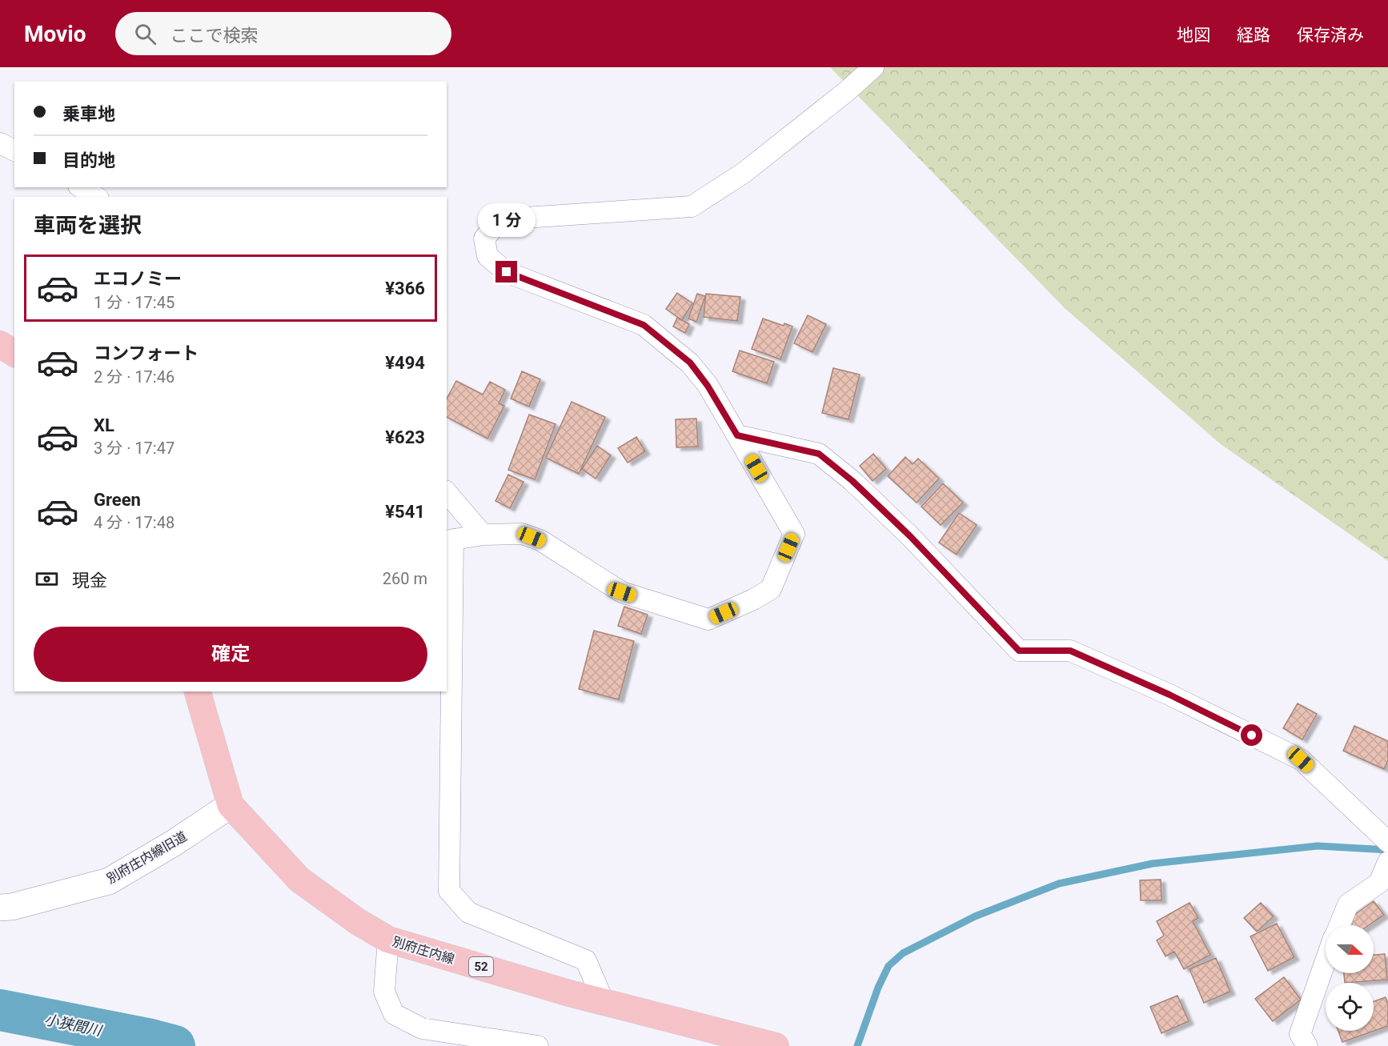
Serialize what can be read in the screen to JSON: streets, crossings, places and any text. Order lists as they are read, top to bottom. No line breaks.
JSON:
{"streets":{"main road":["別府庄内線","52"],"street":["別府庄内線旧道"]},"crossings":[["別府庄内線旧道","別府庄内線"]],"water":["小狭間川"],"north":"right","page":{"header":"Movio","search":"ここで検索","nav":["地図","経路","保存済み"],"banner":["乗車地","目的地"],"heading":"車両を選択","bubble":"1 分","list":[{"name":"エコノミー","note":"1 分 · 17:45","value":"¥366"},{"name":"コンフォート","note":"2 分 · 17:46","value":"¥494"},{"name":"XL","note":"3 分 · 17:47","value":"¥623"},{"name":"Green","note":"4 分 · 17:48","value":"¥541"}],"pay":["現金","260 m"],"buttons":"確定"}}
